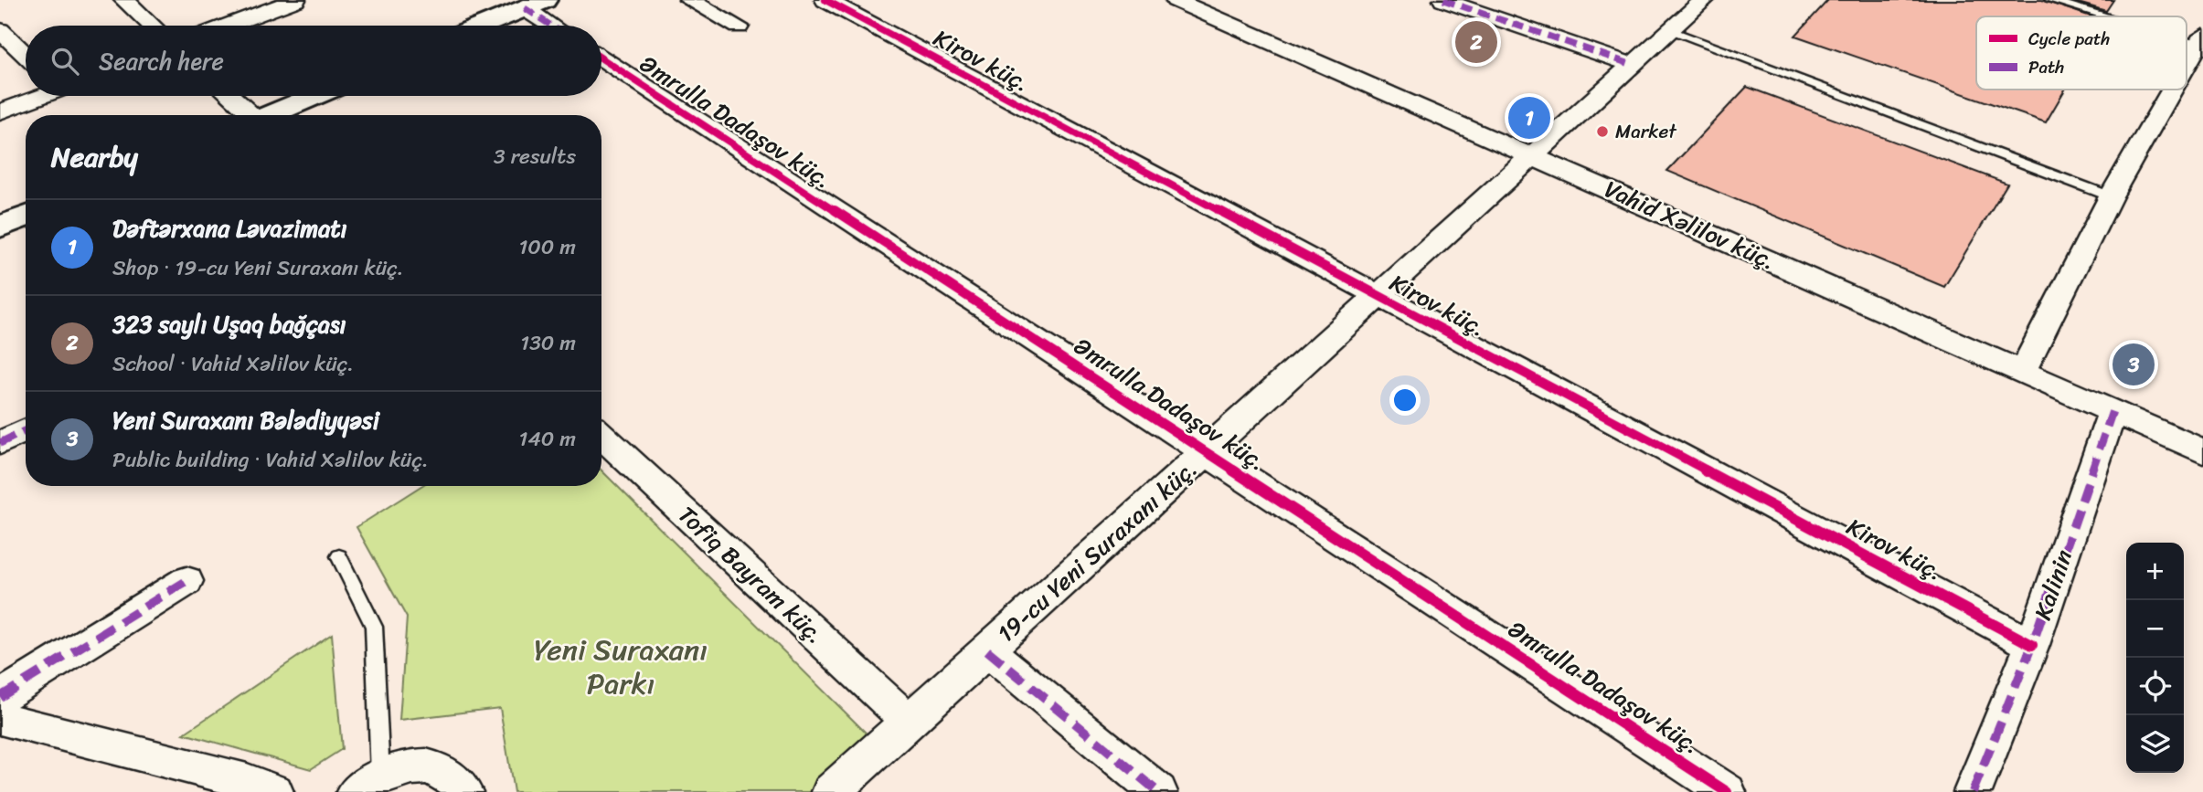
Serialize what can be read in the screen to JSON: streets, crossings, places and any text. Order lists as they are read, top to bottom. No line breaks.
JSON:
{"streets":{"street":["Kirov küç.","Əmrulla Dadaşov küç.","Vahid Xəlilov küç.","19-cu Yeni Suraxanı küç.","Tofiq Bayram küç.","Kalinin"]},"crossings":[["Kirov küç.","19-cu Yeni Suraxanı küç."],["Kirov küç.","Kalinin"],["Əmrulla Dadaşov küç.","19-cu Yeni Suraxanı küç."],["Vahid Xəlilov küç.","19-cu Yeni Suraxanı küç."],["Vahid Xəlilov küç.","Kalinin"],["19-cu Yeni Suraxanı küç.","Tofiq Bayram küç."]],"parks":["Yeni Suraxanı Parkı"],"places":["Market"],"legend":["Cycle path","Path"],"page":{"pins":["2","1","3"],"search":"Search here","heading":["Nearby","3 results"],"list":[{"mark":"1","name":"Dəftərxana Ləvazimatı","note":"Shop · 19-cu Yeni Suraxanı küç.","value":"100 m"},{"mark":"2","name":"323 saylı Uşaq bağçası","note":"School · Vahid Xəlilov küç.","value":"130 m"},{"mark":"3","name":"Yeni Suraxanı Bələdiyyəsi","note":"Public building · Vahid Xəlilov küç.","value":"140 m"}],"map_buttons":["+","−"]}}
